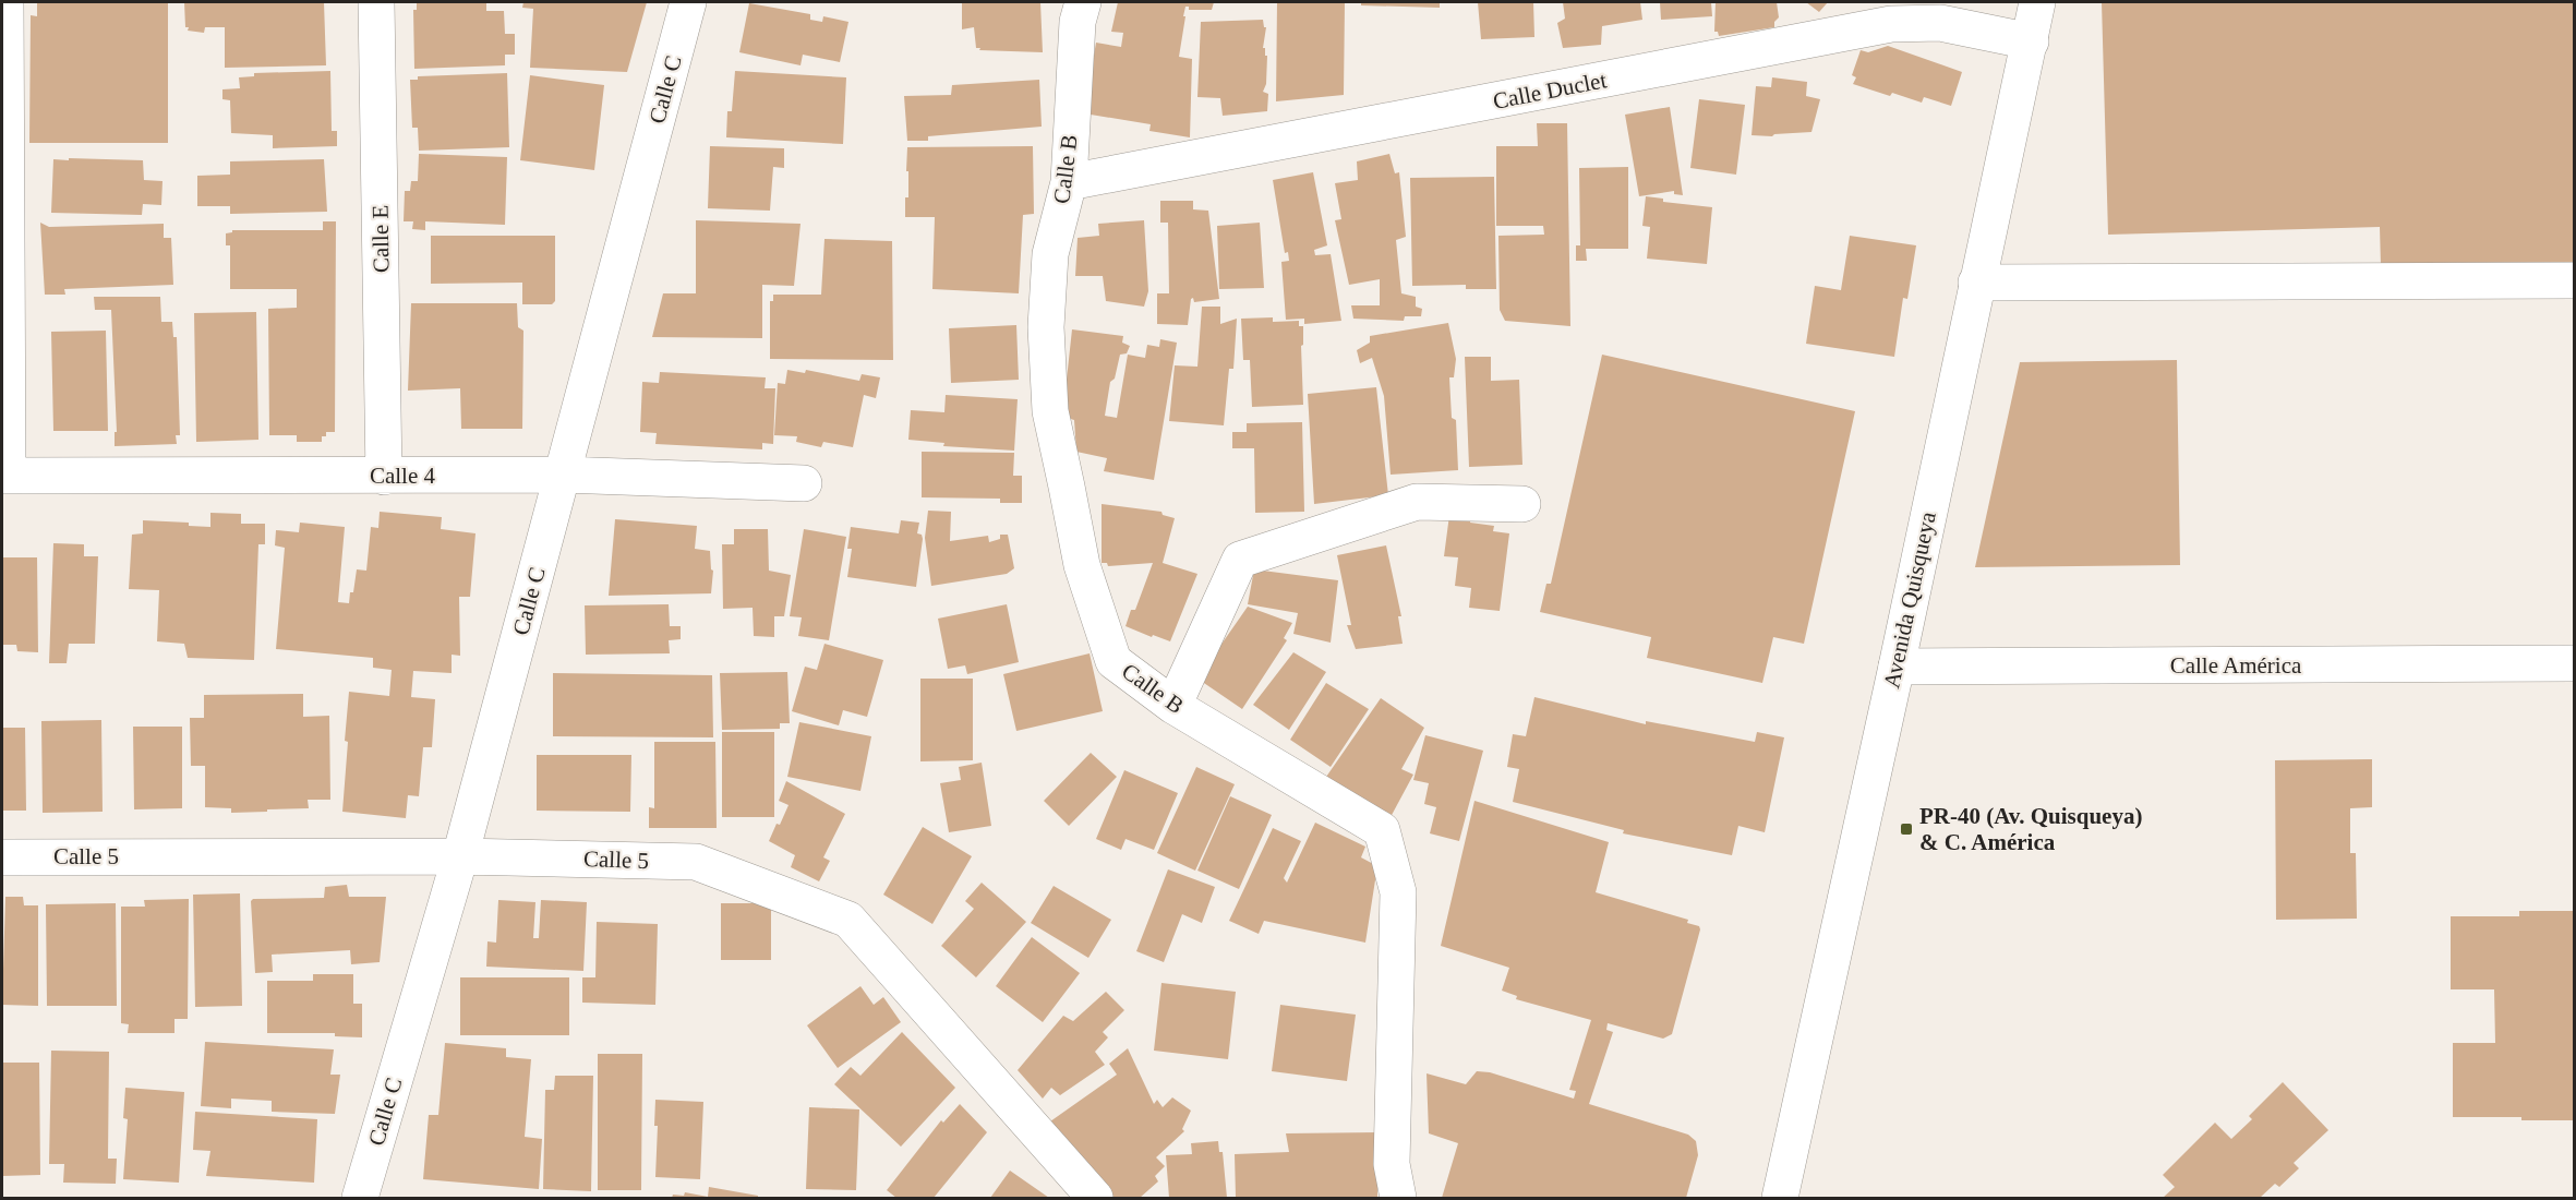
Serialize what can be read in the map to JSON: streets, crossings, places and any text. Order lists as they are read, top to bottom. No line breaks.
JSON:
{"streets":{"street":["Calle C","Calle Duclet","Calle B","Calle E","Calle 4","Avenida Quisqueya","Calle América","Calle 5"]},"crossings":[["Calle C","Calle 4"],["Calle C","Calle 5"],["Calle Duclet","Calle B"],["Calle Duclet","Avenida Quisqueya"],["Calle E","Calle 4"],["Avenida Quisqueya","Calle América"]],"places":{"transit":["PR-40 (Av. Quisqueya) & C. América"]}}
